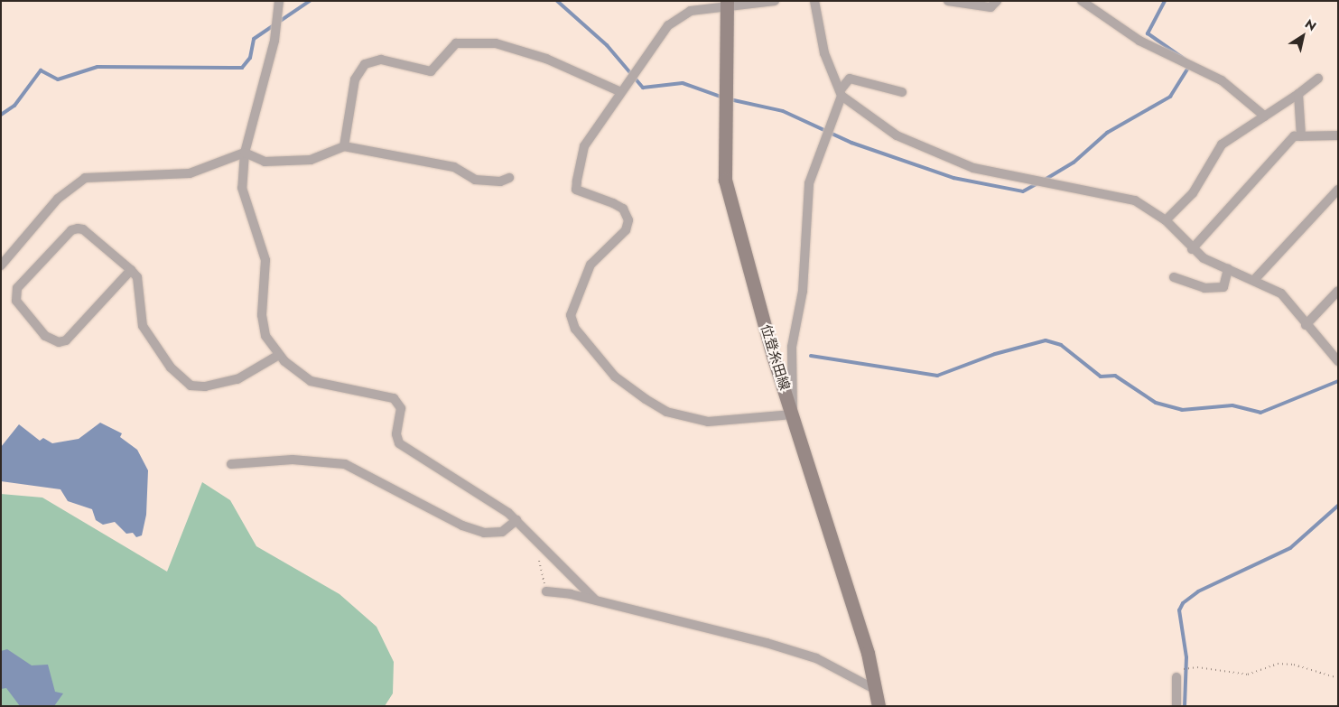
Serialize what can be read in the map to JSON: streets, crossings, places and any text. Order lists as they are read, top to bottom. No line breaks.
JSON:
{"streets":{"main road":["位登糸田線"]},"north":"top right"}
